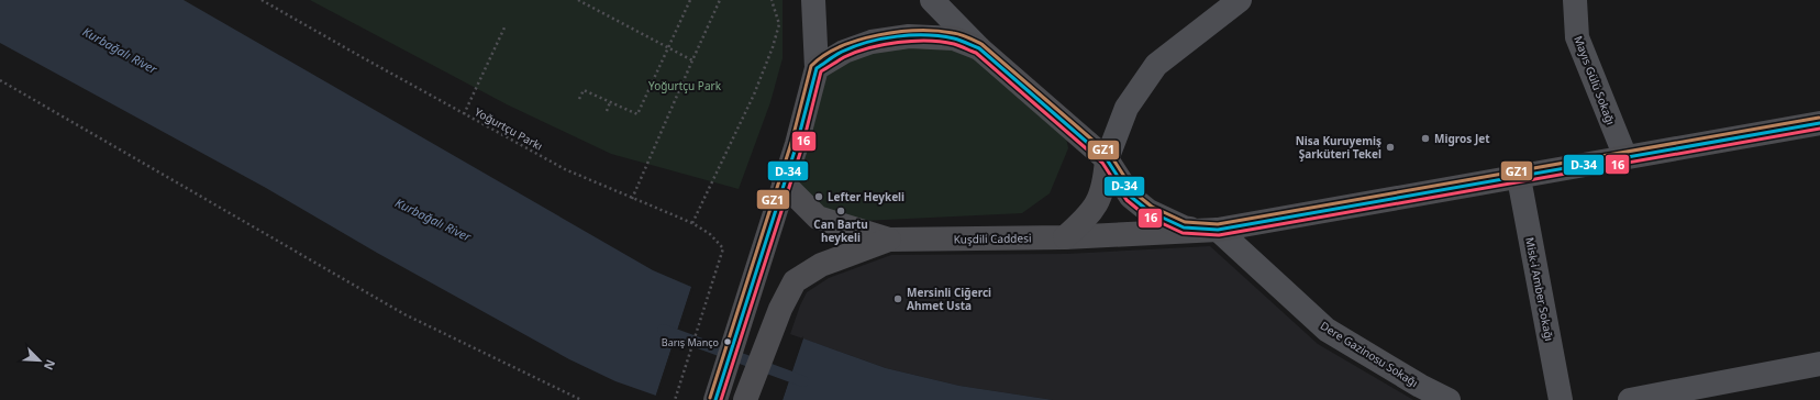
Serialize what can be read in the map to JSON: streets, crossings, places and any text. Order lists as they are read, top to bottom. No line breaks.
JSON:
{"streets":{"main road":["Kuşdili Caddesi"],"street":["Mayıs Gülü Sokağı","Misk-i Amber Sokağı","Dere Gazinosu Sokağı"],"path":["Yoğurtçu Parkı"]},"crossings":[["Mayıs Gülü Sokağı","Kuşdili Caddesi"],["Kuşdili Caddesi","Misk-i Amber Sokağı"],["Kuşdili Caddesi","Dere Gazinosu Sokağı"]],"water":["Kurbağalı River"],"parks":["Yoğurtçu Park"],"places":["Migros Jet","Nisa Kuruyemiş Şarküteri Tekel","Lefter Heykeli","Can Bartu heykeli","Mersinli Ciğerci Ahmet Usta","Barış Manço"],"lines":["transit line GZ1","transit line D-34","transit line 16"],"north":"bottom right"}
